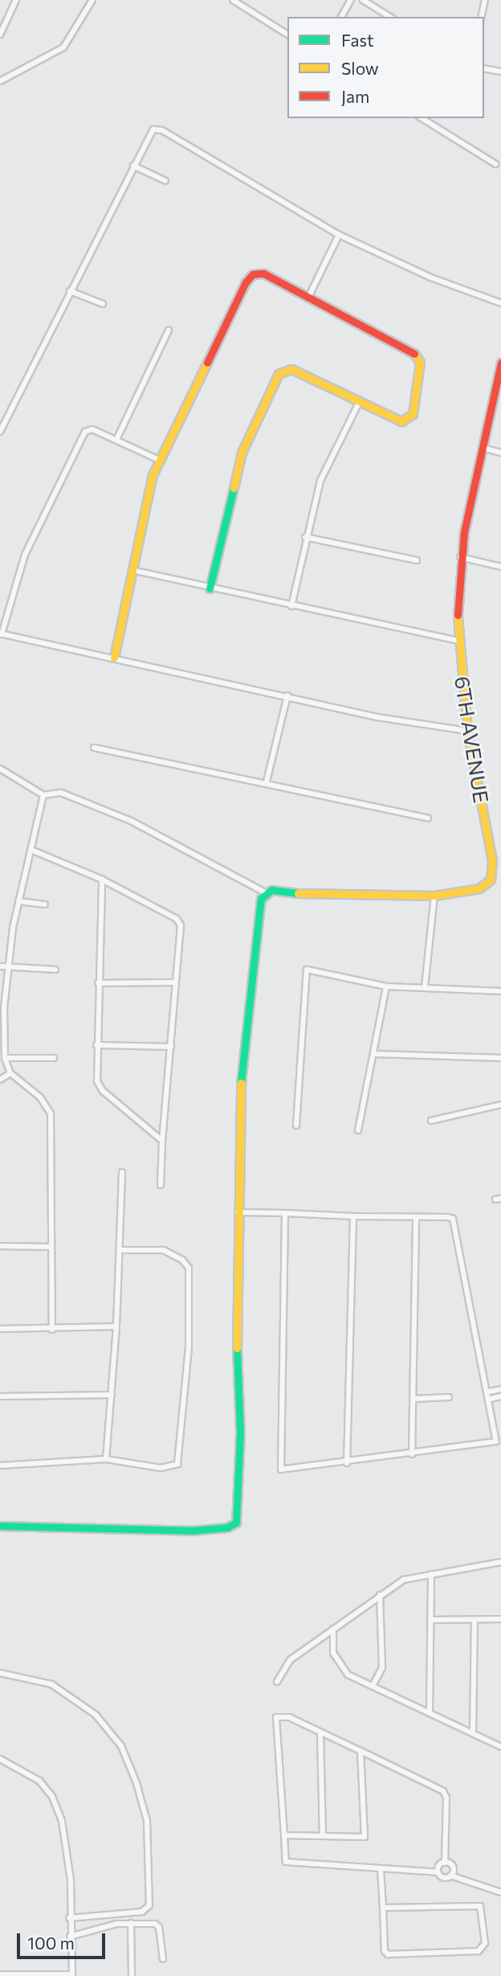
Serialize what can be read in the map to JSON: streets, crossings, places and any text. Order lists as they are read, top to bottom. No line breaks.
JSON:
{"streets":{"street":["6TH AVENUE"]},"legend":["Fast","Slow","Jam"],"scale_bar":"100 m"}
